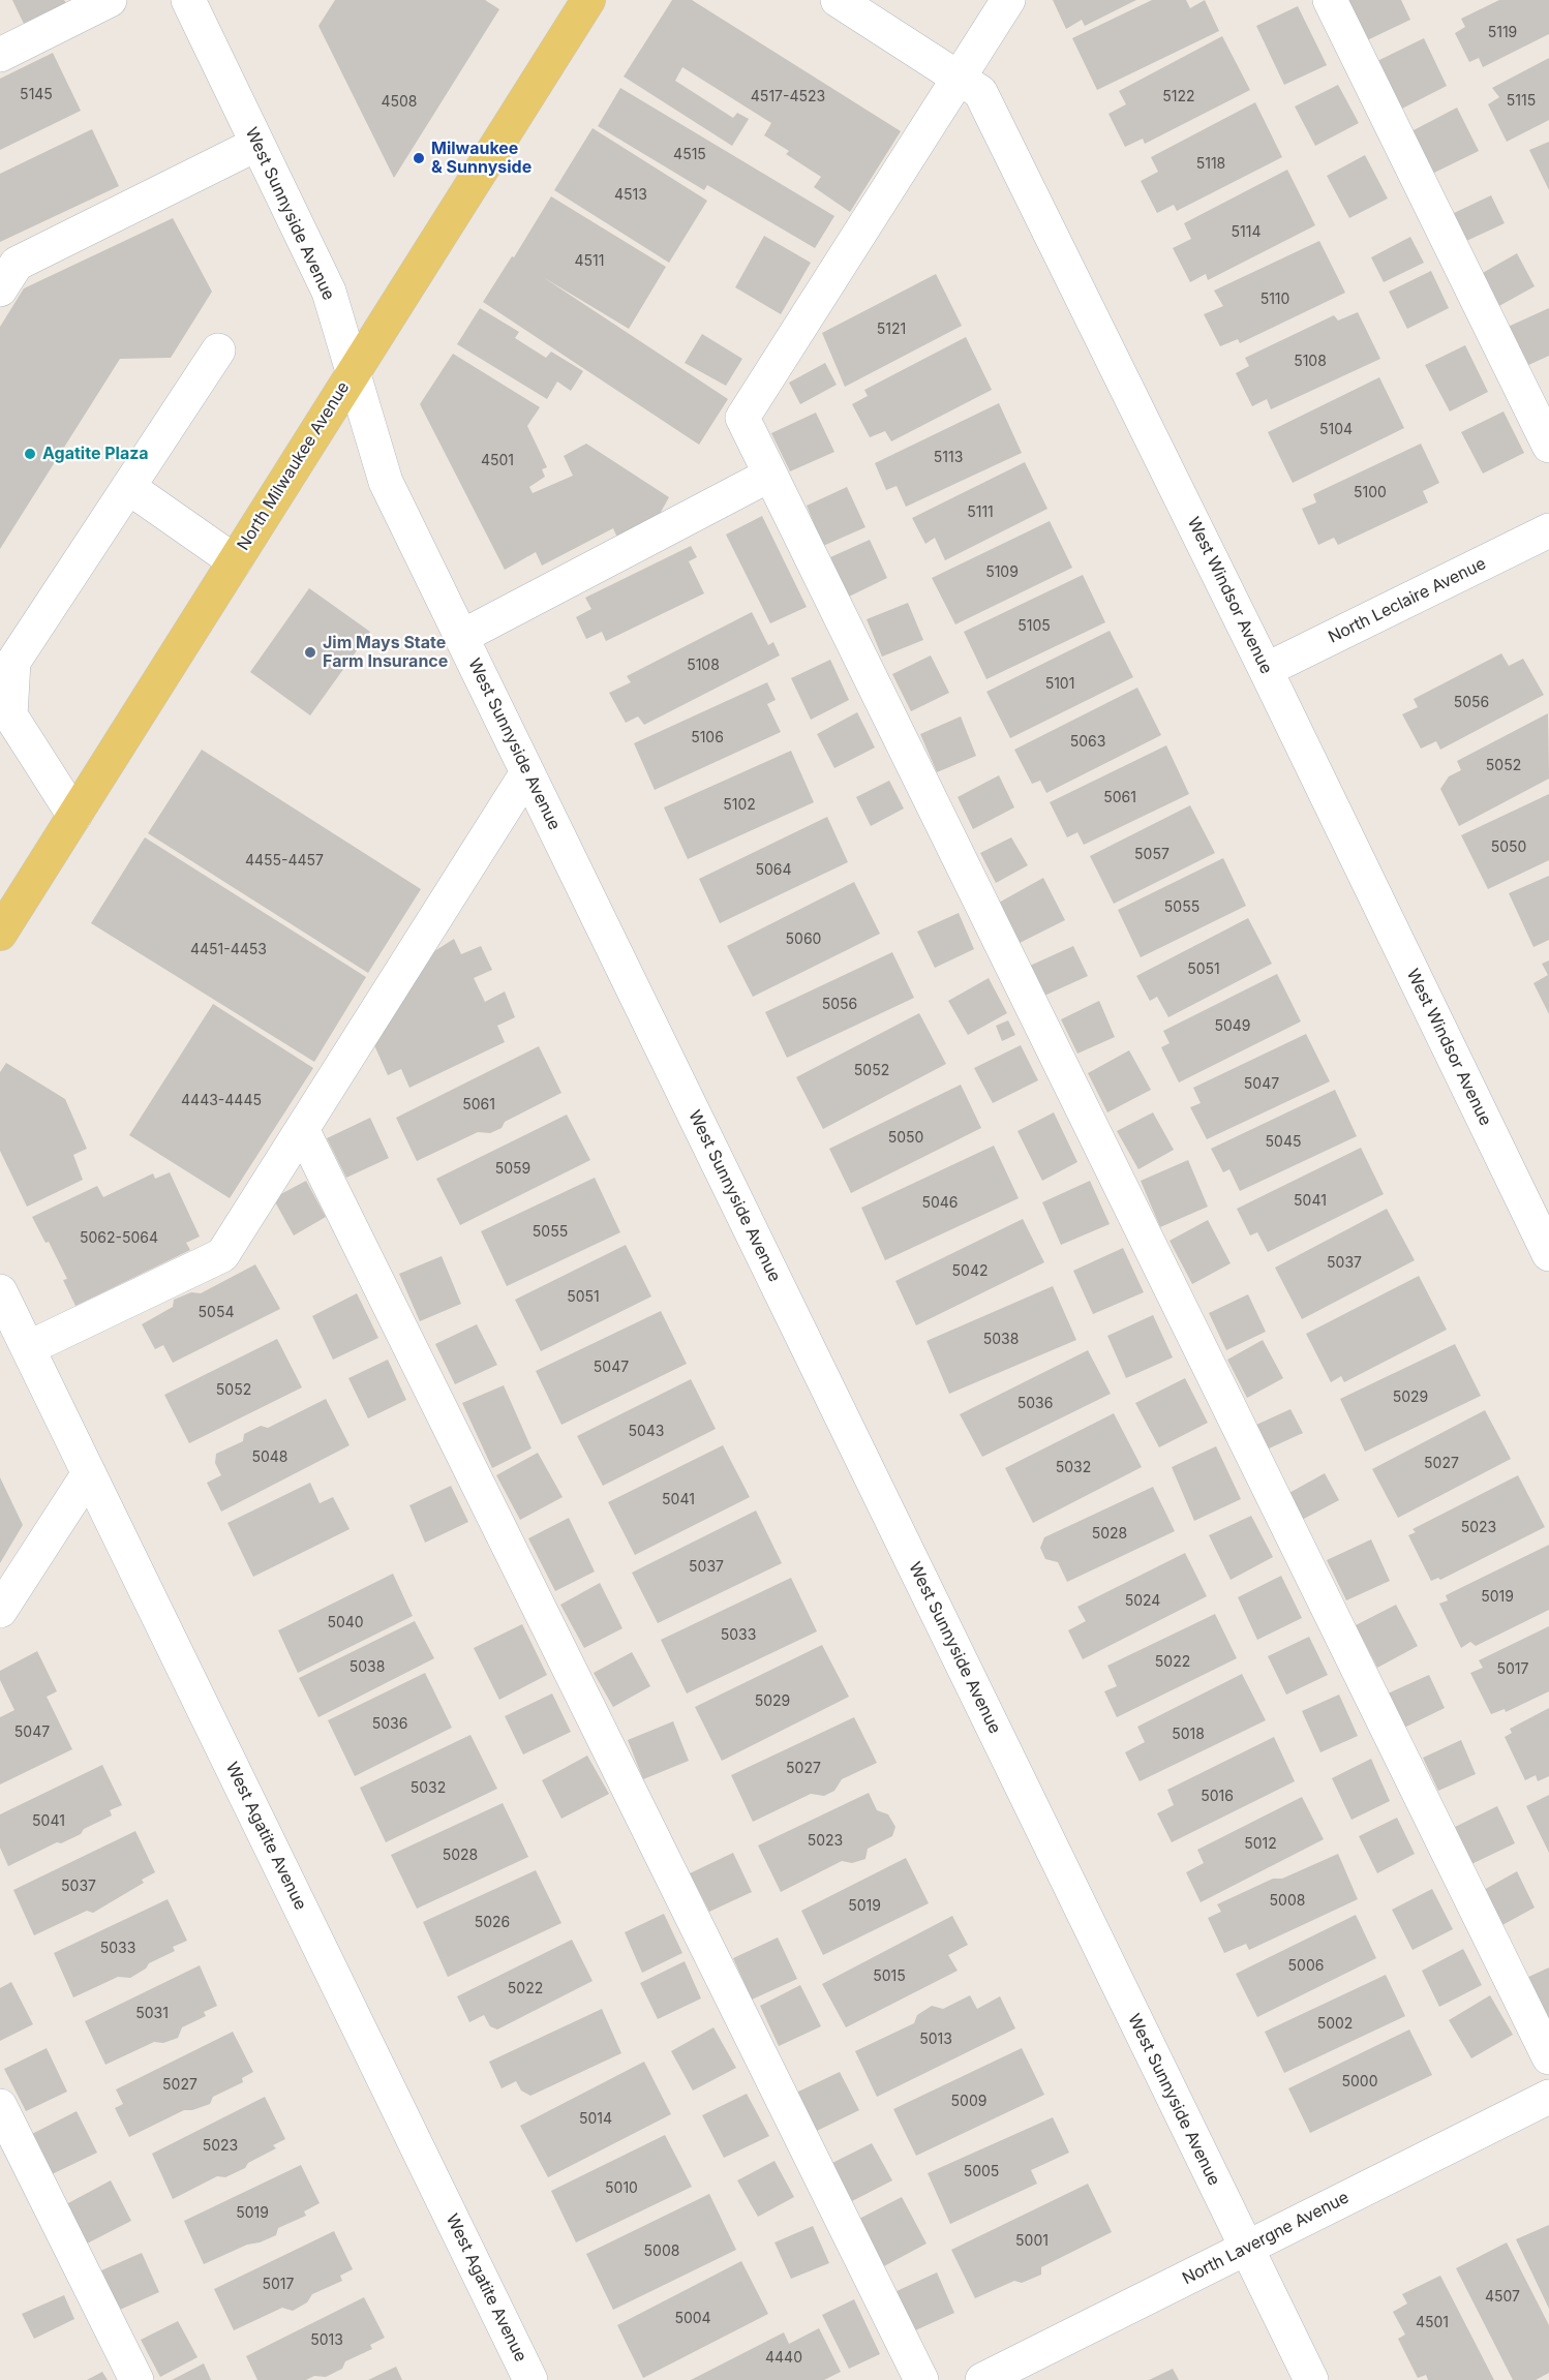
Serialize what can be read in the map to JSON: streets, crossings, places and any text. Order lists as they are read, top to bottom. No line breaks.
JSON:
{"streets":{"main road":["North Milwaukee Avenue"],"street":["West Sunnyside Avenue","West Windsor Avenue","North Leclaire Avenue","West Agatite Avenue","North Lavergne Avenue"]},"crossings":[["West Sunnyside Avenue","North Milwaukee Avenue"],["West Sunnyside Avenue","North Lavergne Avenue"],["West Windsor Avenue","North Leclaire Avenue"]],"places":["Milwaukee & Sunnyside","Agatite Plaza","Jim Mays State Farm Insurance"],"house_numbers":["5119","5145","4517-4523","5122","5115","4508","4515","5118","4513","5114","4511","5110","5121","5108","5104","5113","4501","5100","5111","5109","5105","5108","5101","5056","5106","5063","5052","5061","5102","5050","5057","4455-4457","5064","5055","5060","4451-4453","5051","5056","5049","5052","5047","4443-4445","5061","5050","5045","5059","5041","5046","5055","5062-5064","5037","5042","5051","5054","5038","5047","5052","5029","5036","5043","5048","5027","5032","5041","5023","5028","5037","5019","5024","5040","5033","5022","5038","5017","5029","5036","5047","5018","5027","5032","5016","5041","5023","5012","5028","5037","5008","5019","5026","5033","5006","5015","5022","5031","5002","5013","5000","5027","5009","5014","5023","5005","5010","5019","5001","5008","5017","4507","5004","4501","5013","4440"]}
